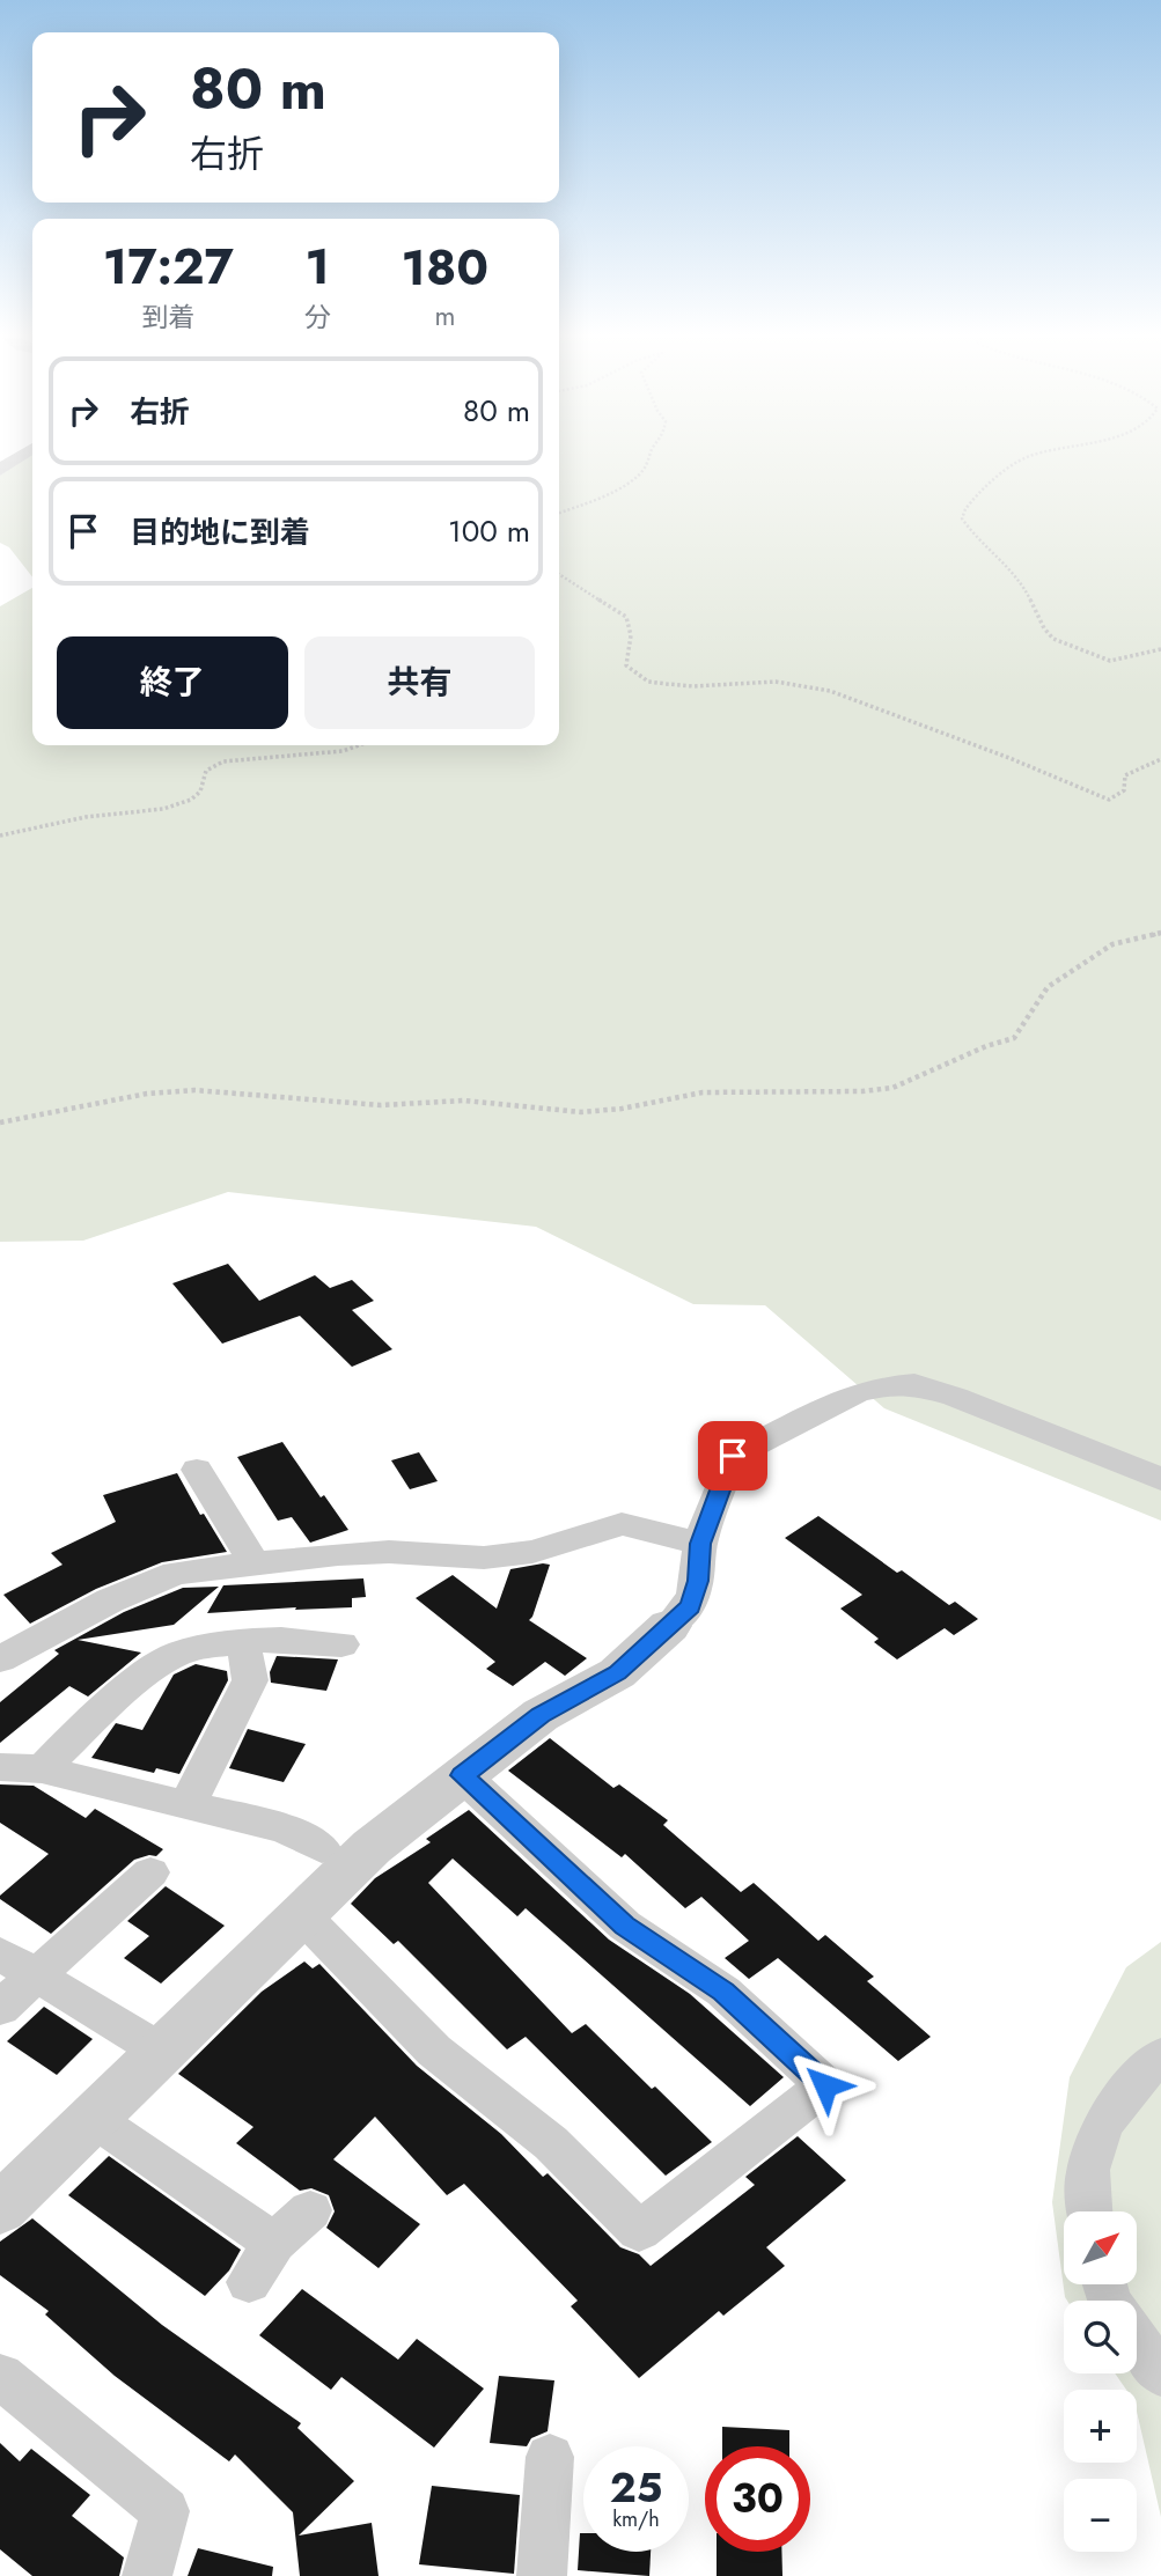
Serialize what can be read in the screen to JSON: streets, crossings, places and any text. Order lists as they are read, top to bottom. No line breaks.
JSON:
{"north":"top right","page":{"turn":["80 m","右折"],"eta":["17:27","到着","1","分","180","m"],"list":[{"name":"右折","value":"80 m"},{"name":"目的地に到着","value":"100 m"}],"buttons":["終了","共有"],"map_buttons":["+","−"],"speed":"25 km/h","limit":"30"}}
